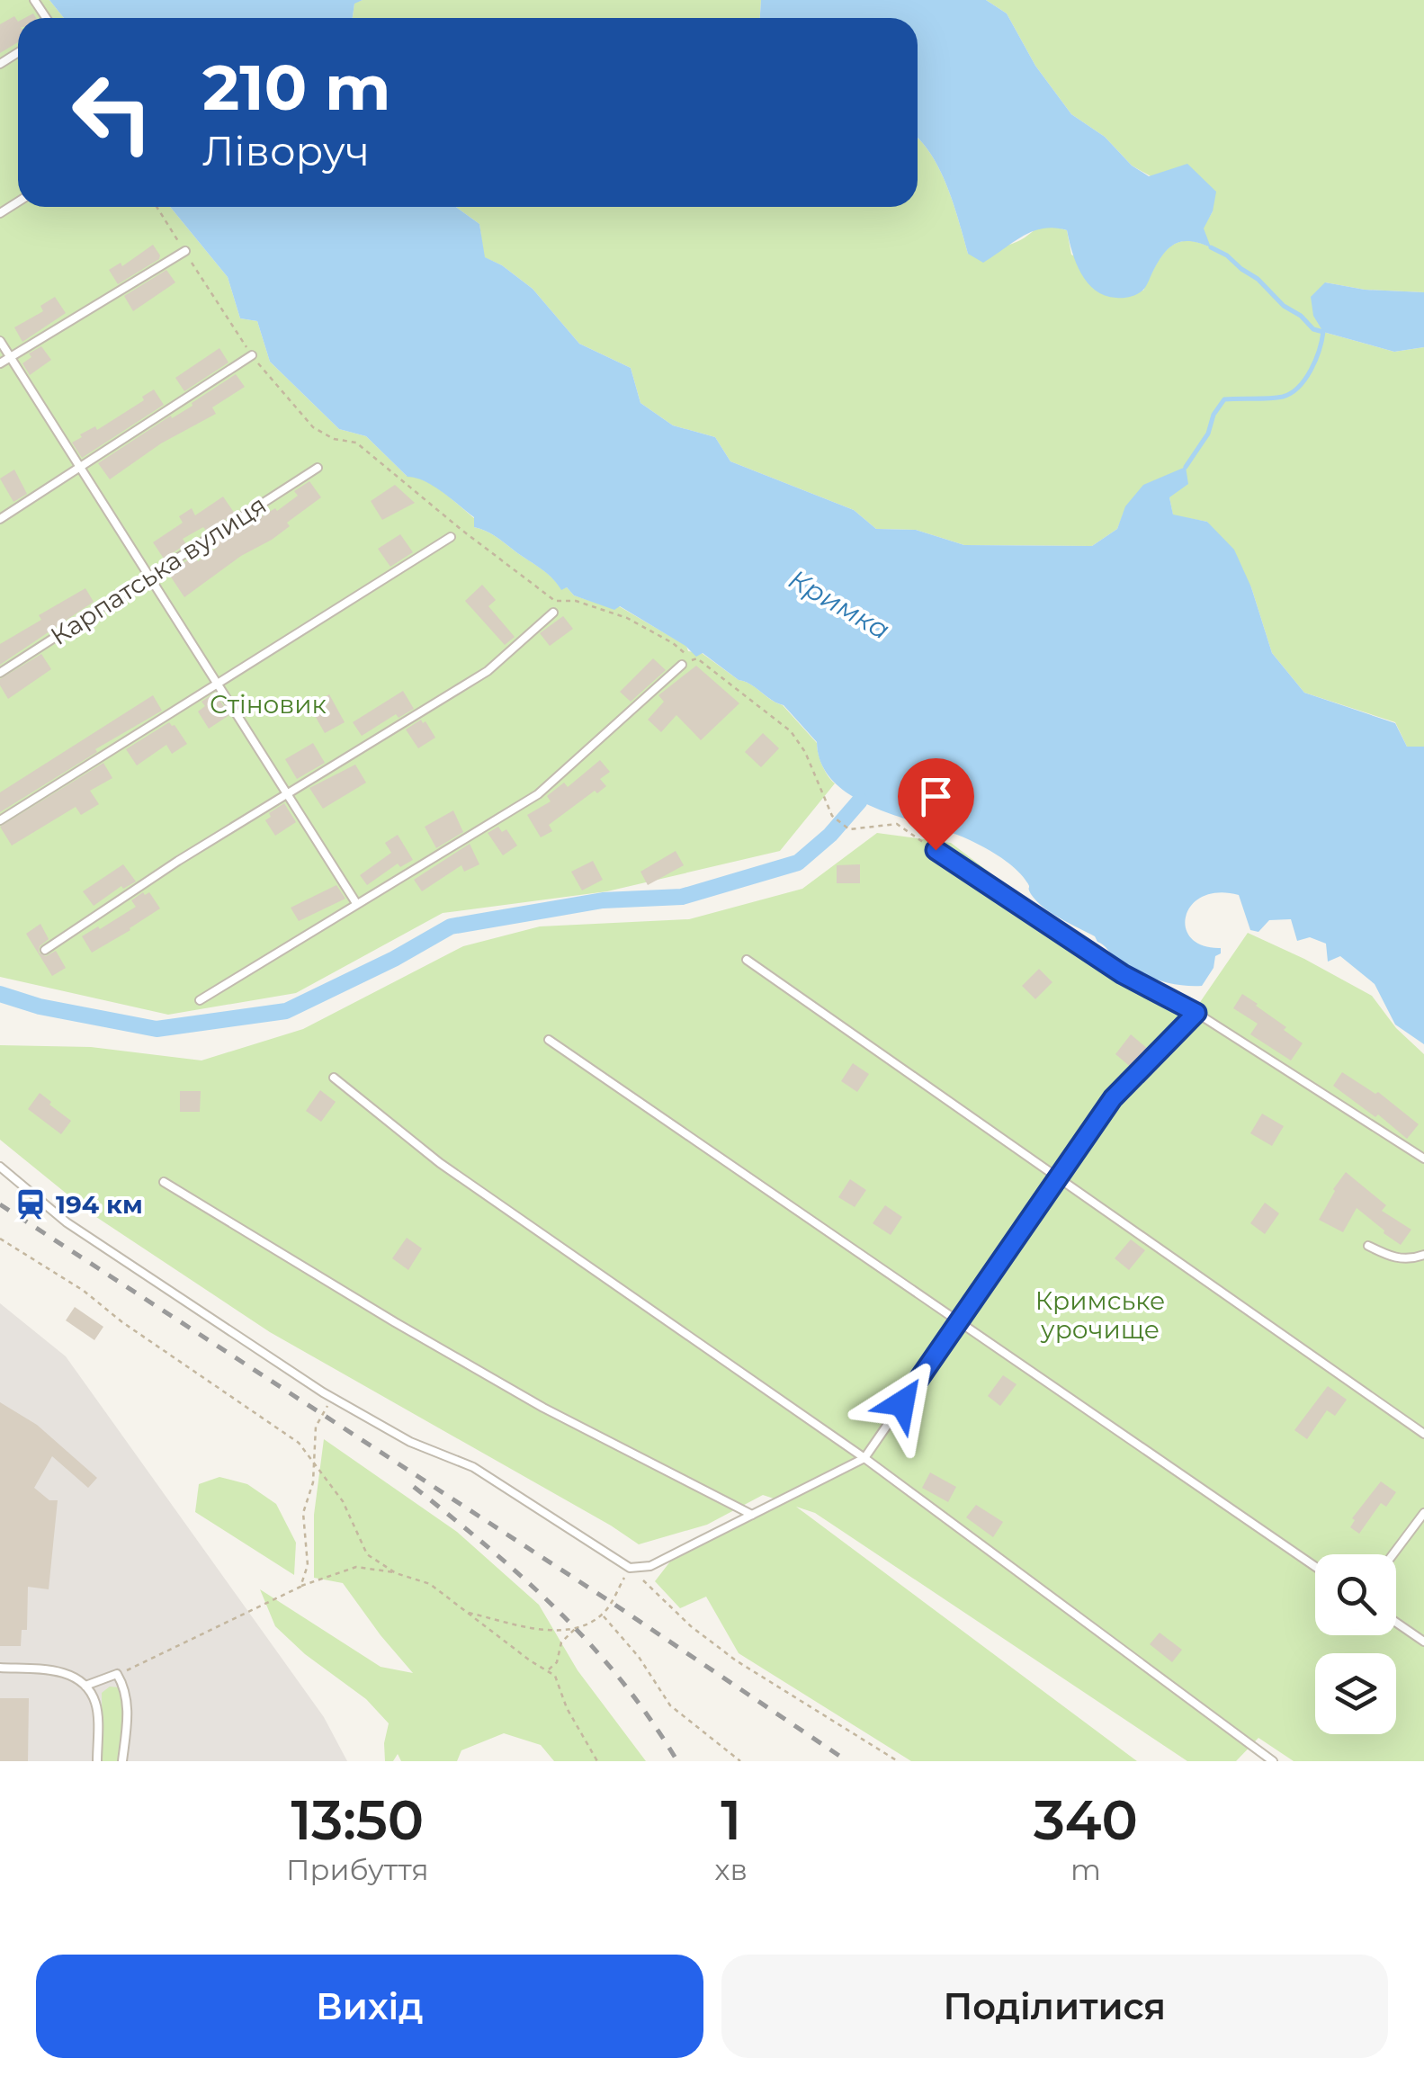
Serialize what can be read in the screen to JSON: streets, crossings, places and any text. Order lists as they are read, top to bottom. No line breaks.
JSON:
{"streets":{"lane":["Карпатська вулиця"]},"water":["Кримка"],"parks":["Стіновик","Кримське урочище"],"places":{"station":["194 км"]},"page":{"turn":["210 m","Ліворуч"],"eta":["13:50","Прибуття","1","хв","340","m"],"buttons":["Вихід","Поділитися"]}}
